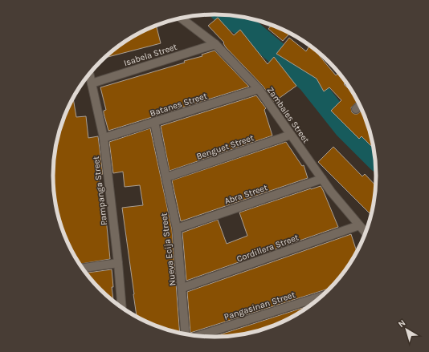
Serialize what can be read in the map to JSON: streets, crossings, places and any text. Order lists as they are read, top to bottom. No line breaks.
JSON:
{"streets":{"street":["Isabela Street","Batanes Street","Zambales Street","Benguet Street","Pampanga Street","Abra Street","Cordillera Street","Nueva Ecija Street","Pangasinan Street"]},"crossings":[["Isabela Street","Zambales Street"],["Isabela Street","Pampanga Street"],["Batanes Street","Zambales Street"],["Batanes Street","Pampanga Street"],["Batanes Street","Nueva Ecija Street"],["Zambales Street","Benguet Street"],["Zambales Street","Abra Street"],["Zambales Street","Cordillera Street"],["Benguet Street","Nueva Ecija Street"],["Abra Street","Nueva Ecija Street"],["Cordillera Street","Nueva Ecija Street"]],"north":"top left"}
